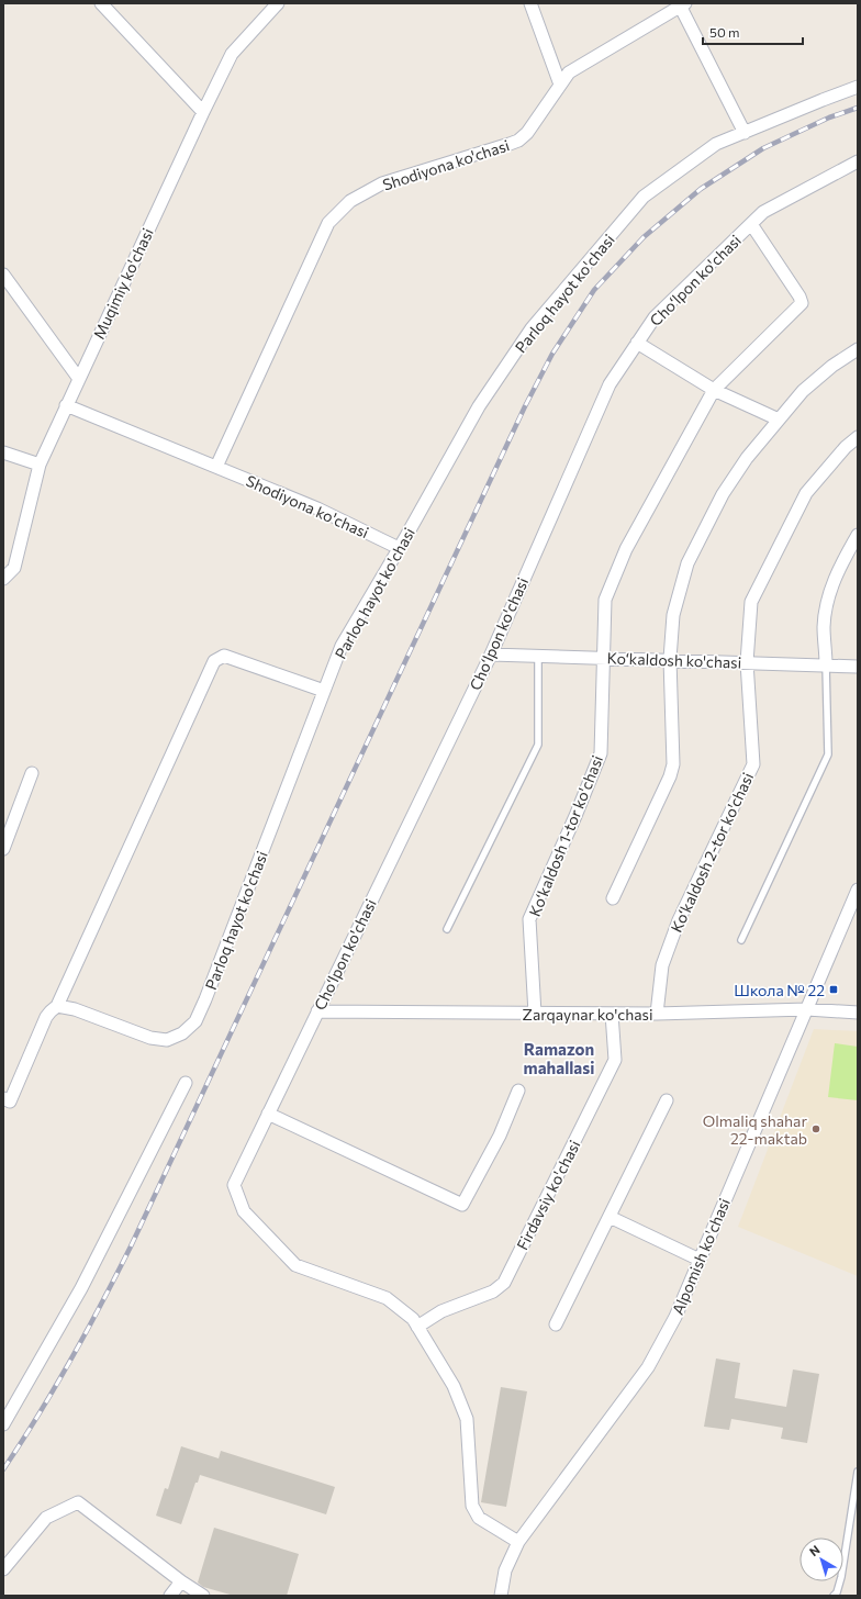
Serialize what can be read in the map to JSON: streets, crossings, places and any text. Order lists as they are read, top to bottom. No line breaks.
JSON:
{"streets":{"street":["Shodiyona ko'chasi","Cho‘lpon ko'chasi","Muqimiy ko'chasi","Parloq hayot ko'chasi","Ko‘kaldosh ko'chasi","Ko‘kaldosh 1-tor ko'chasi","Ko‘kaldosh 2-tor ko'chasi","Zarqaynar ko'chasi","Firdavsiy ko'chasi","Alpomish ko'chasi"]},"crossings":[["Shodiyona ko'chasi","Muqimiy ko'chasi"],["Shodiyona ko'chasi","Parloq hayot ko'chasi"],["Cho‘lpon ko'chasi","Ko‘kaldosh ko'chasi"],["Cho‘lpon ko'chasi","Ko‘kaldosh 1-tor ko'chasi"],["Cho‘lpon ko'chasi","Zarqaynar ko'chasi"],["Cho‘lpon ko'chasi","Firdavsiy ko'chasi"],["Ko‘kaldosh ko'chasi","Ko‘kaldosh 1-tor ko'chasi"],["Ko‘kaldosh ko'chasi","Ko‘kaldosh 2-tor ko'chasi"],["Ko‘kaldosh 1-tor ko'chasi","Zarqaynar ko'chasi"],["Ko‘kaldosh 2-tor ko'chasi","Zarqaynar ko'chasi"],["Zarqaynar ko'chasi","Firdavsiy ko'chasi"],["Zarqaynar ko'chasi","Alpomish ko'chasi"]],"districts":["Ramazon mahallasi"],"places":{"transit":["Школа № 22"],"other":["Olmaliq shahar 22-maktab"]},"scale_bar":"50 m","north":"top left"}
